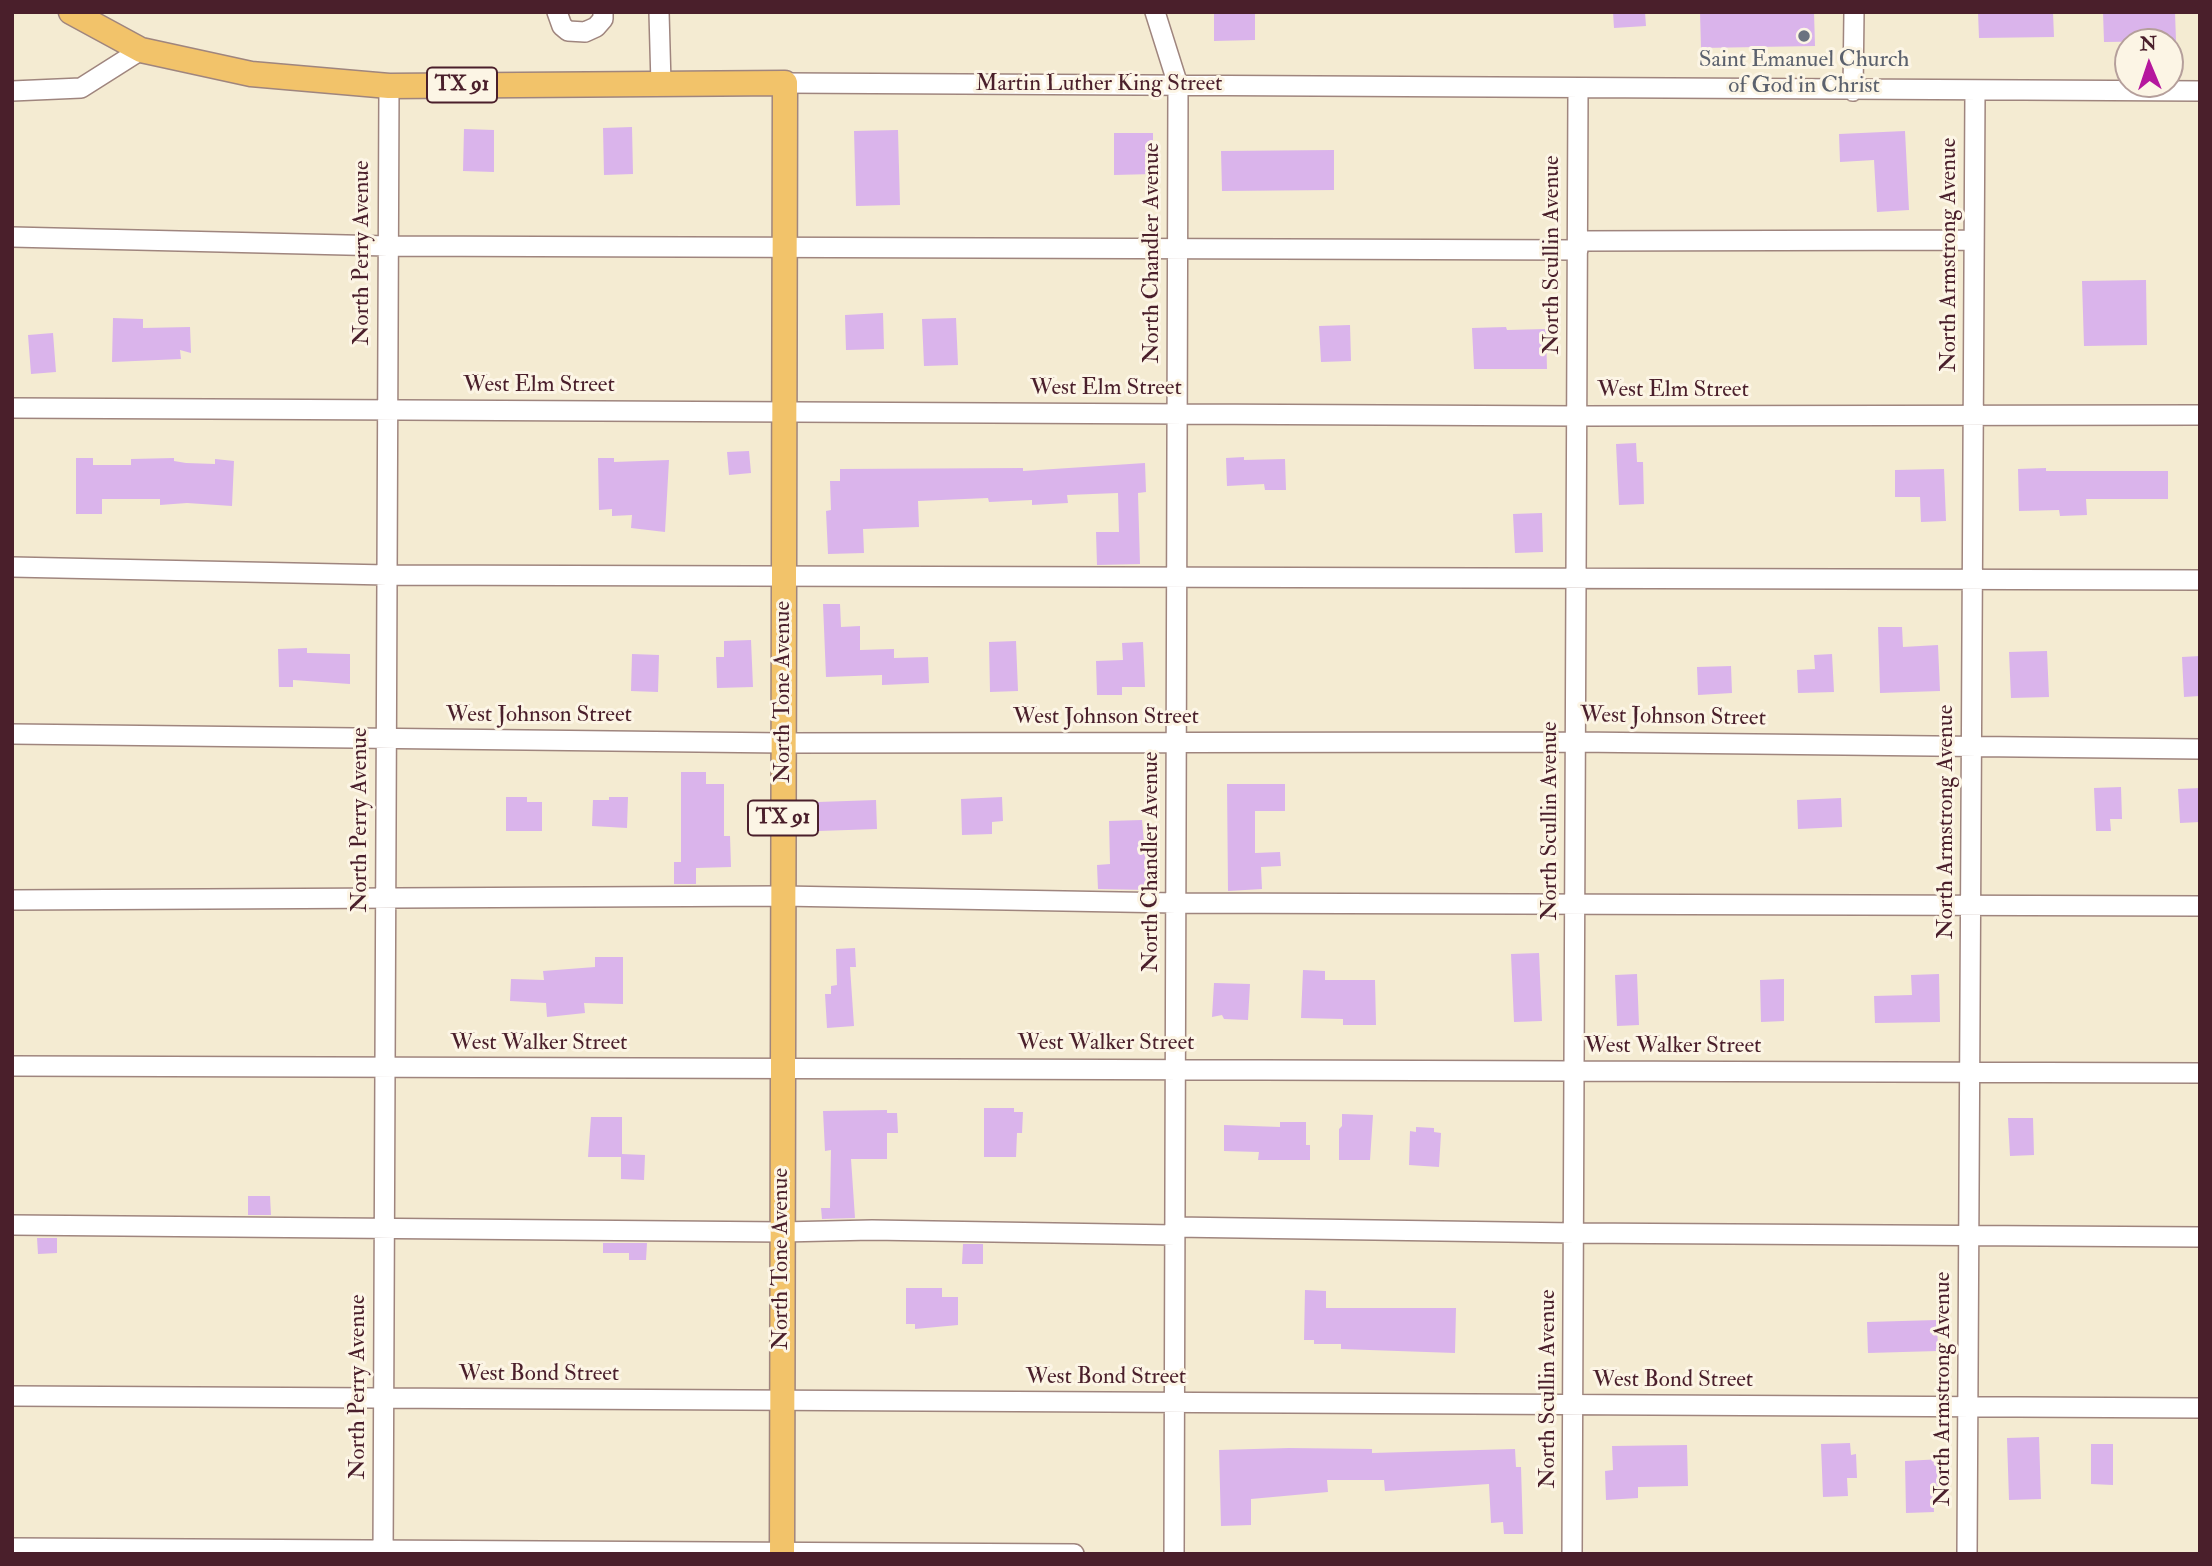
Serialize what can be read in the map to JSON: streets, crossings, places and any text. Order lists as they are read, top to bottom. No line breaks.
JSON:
{"streets":{"main road":["TX 91","Martin Luther King Street","North Tone Avenue"],"street":["North Perry Avenue","North Chandler Avenue","North Scullin Avenue","North Armstrong Avenue","West Elm Street","West Johnson Street","West Walker Street","West Bond Street"]},"crossings":[["TX 91","Martin Luther King Street"],["Martin Luther King Street","North Perry Avenue"],["Martin Luther King Street","North Chandler Avenue"],["Martin Luther King Street","North Scullin Avenue"],["Martin Luther King Street","North Armstrong Avenue"],["Martin Luther King Street","North Tone Avenue"],["North Perry Avenue","West Elm Street"],["North Perry Avenue","West Johnson Street"],["North Perry Avenue","West Walker Street"],["North Perry Avenue","West Bond Street"],["North Chandler Avenue","West Elm Street"],["North Chandler Avenue","West Johnson Street"],["North Chandler Avenue","West Walker Street"],["North Chandler Avenue","West Bond Street"],["North Scullin Avenue","West Elm Street"],["North Scullin Avenue","West Johnson Street"],["North Scullin Avenue","West Walker Street"],["North Scullin Avenue","West Bond Street"],["North Armstrong Avenue","West Elm Street"],["North Armstrong Avenue","West Johnson Street"],["North Armstrong Avenue","West Walker Street"],["North Armstrong Avenue","West Bond Street"],["West Elm Street","North Tone Avenue"],["North Tone Avenue","West Johnson Street"],["North Tone Avenue","West Walker Street"],["North Tone Avenue","West Bond Street"]],"places":["Saint Emanuel Church of God in Christ"],"north":"top"}
